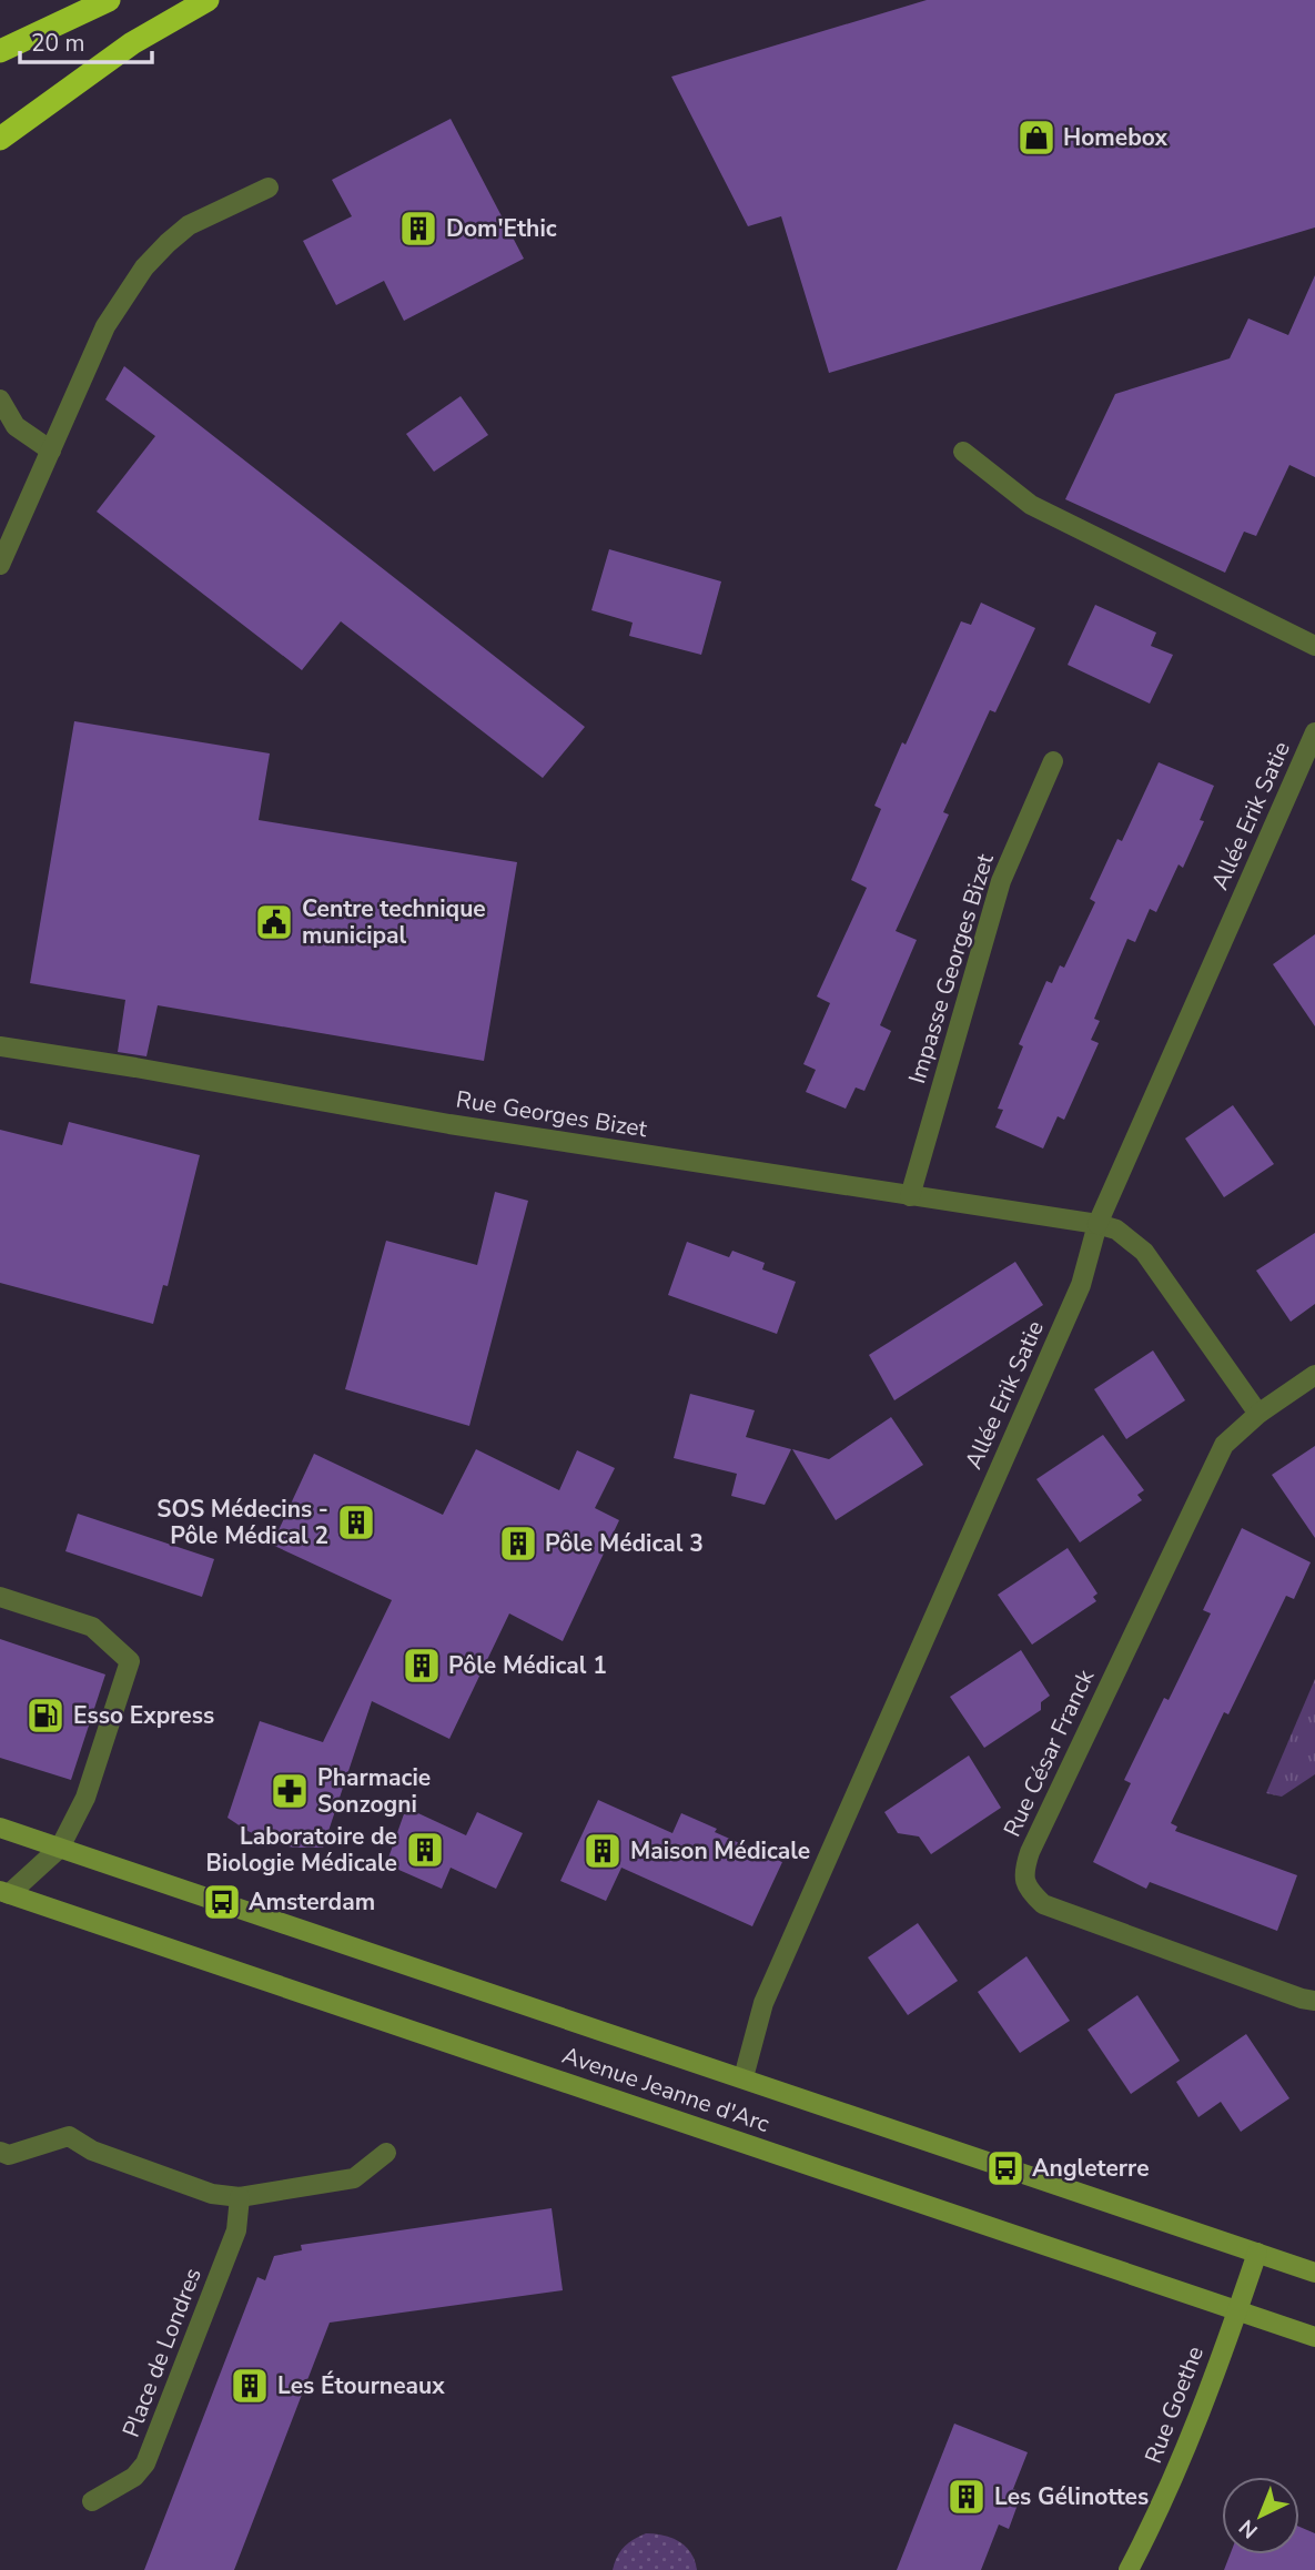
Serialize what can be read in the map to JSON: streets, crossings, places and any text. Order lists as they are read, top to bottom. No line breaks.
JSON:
{"streets":{"main road":["Avenue Jeanne d'Arc","Rue Goethe"],"street":["Allée Erik Satie","Impasse Georges Bizet","Rue Georges Bizet","Rue César Franck","Place de Londres"]},"crossings":[["Allée Erik Satie","Rue Georges Bizet"],["Allée Erik Satie","Avenue Jeanne d'Arc"],["Impasse Georges Bizet","Rue Georges Bizet"],["Avenue Jeanne d'Arc","Rue Goethe"]],"places":{"shop":["Homebox"],"building":["Dom'Ethic","SOS Médecins - Pôle Médical 2","Pôle Médical 3","Pôle Médical 1","Laboratoire de Biologie Médicale","Maison Médicale","Les Étourneaux","Les Gélinottes"],"public building":["Centre technique municipal"],"fuel station":["Esso Express"],"pharmacy":["Pharmacie Sonzogni"],"bus stop":["Amsterdam","Angleterre"]},"scale_bar":"20 m","north":"bottom left"}
